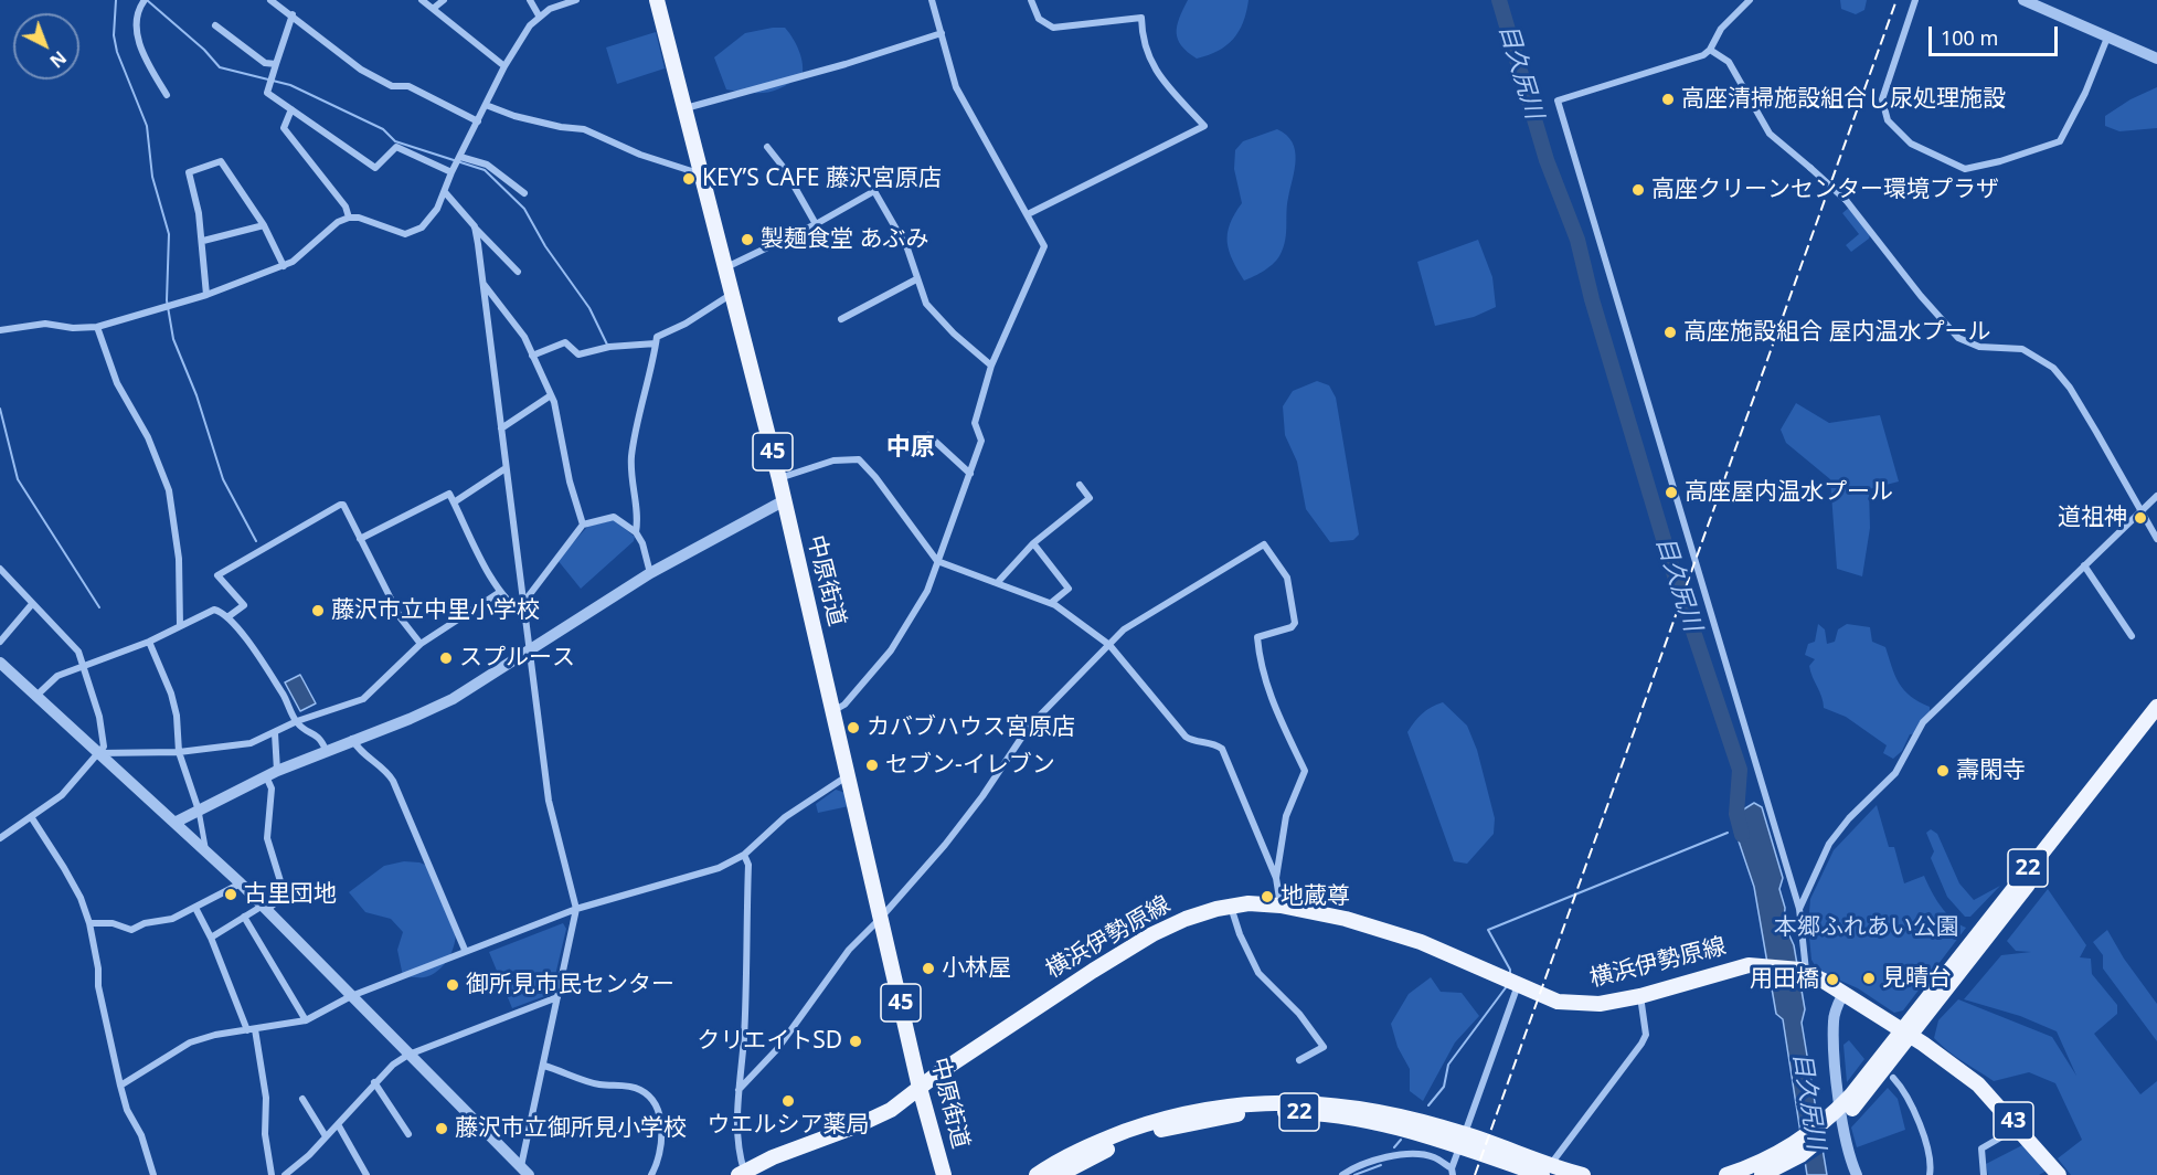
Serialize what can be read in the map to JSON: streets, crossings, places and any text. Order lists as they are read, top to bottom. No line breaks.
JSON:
{"streets":{"main road":["45","中原街道","22","横浜伊勢原線","43"]},"crossings":[["中原街道","横浜伊勢原線"],["22","43"]],"districts":["中原"],"water":["目久尻川"],"parks":["本郷ふれあい公園"],"places":["高座清掃施設組合し尿処理施設","KEY’S CAFE 藤沢宮原店","高座クリーンセンター環境プラザ","製麺食堂 あぶみ","高座施設組合 屋内温水プール","高座屋内温水プール","道祖神","藤沢市立中里小学校","スプルース","カバブハウス宮原店","セブン-イレブン","壽閑寺","古里団地","地蔵尊","小林屋","見晴台","用田橋","御所見市民センター","クリエイトSD","ウエルシア薬局","藤沢市立御所見小学校"],"scale_bar":"100 m","north":"bottom right"}
